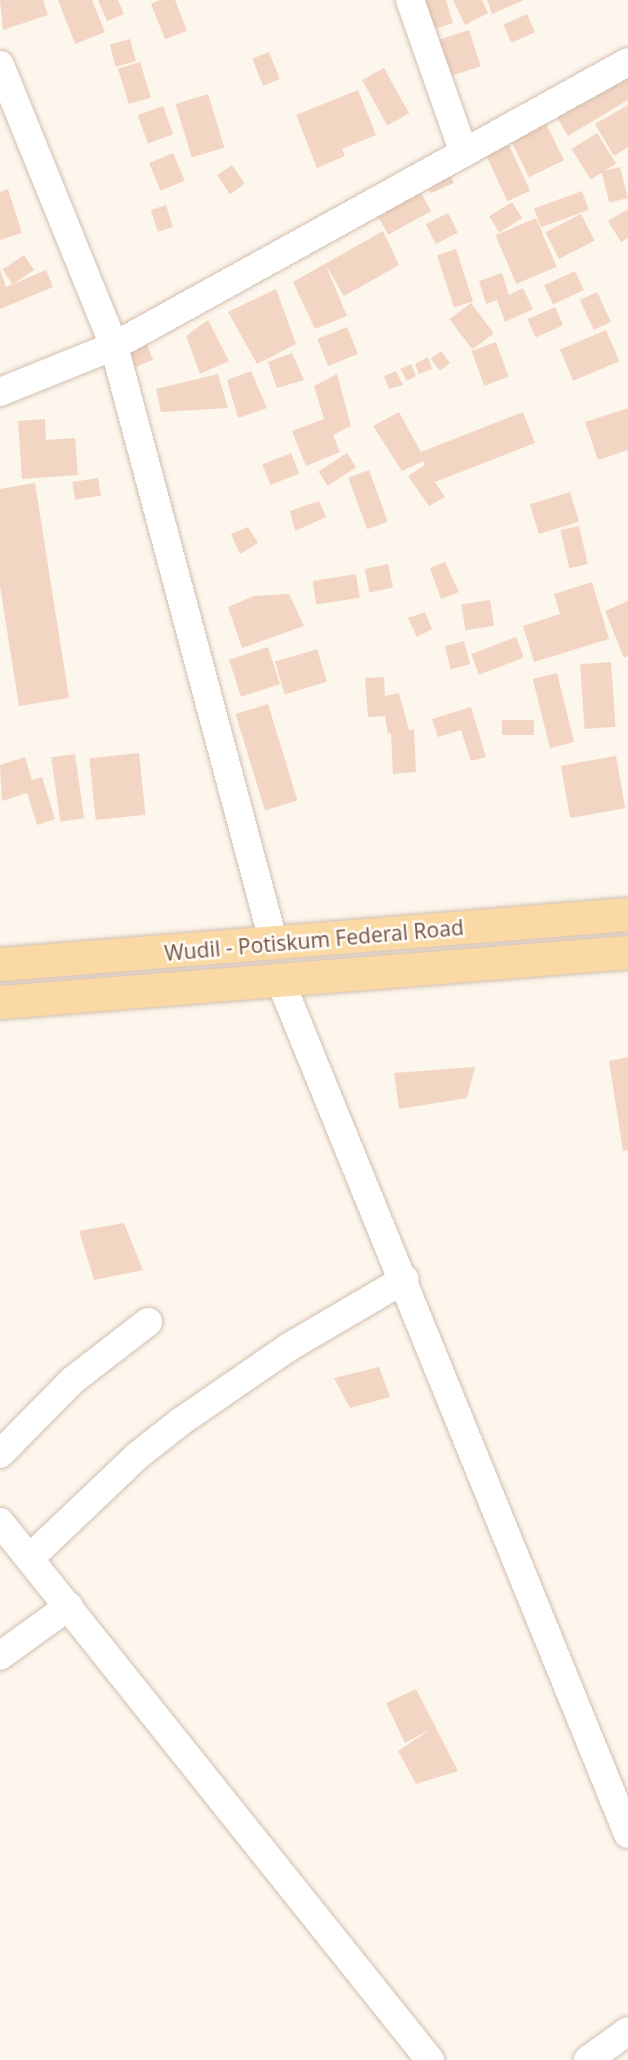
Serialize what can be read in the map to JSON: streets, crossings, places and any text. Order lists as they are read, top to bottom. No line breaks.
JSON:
{"streets":{"main road":["Wudil - Potiskum Federal Road"]}}
